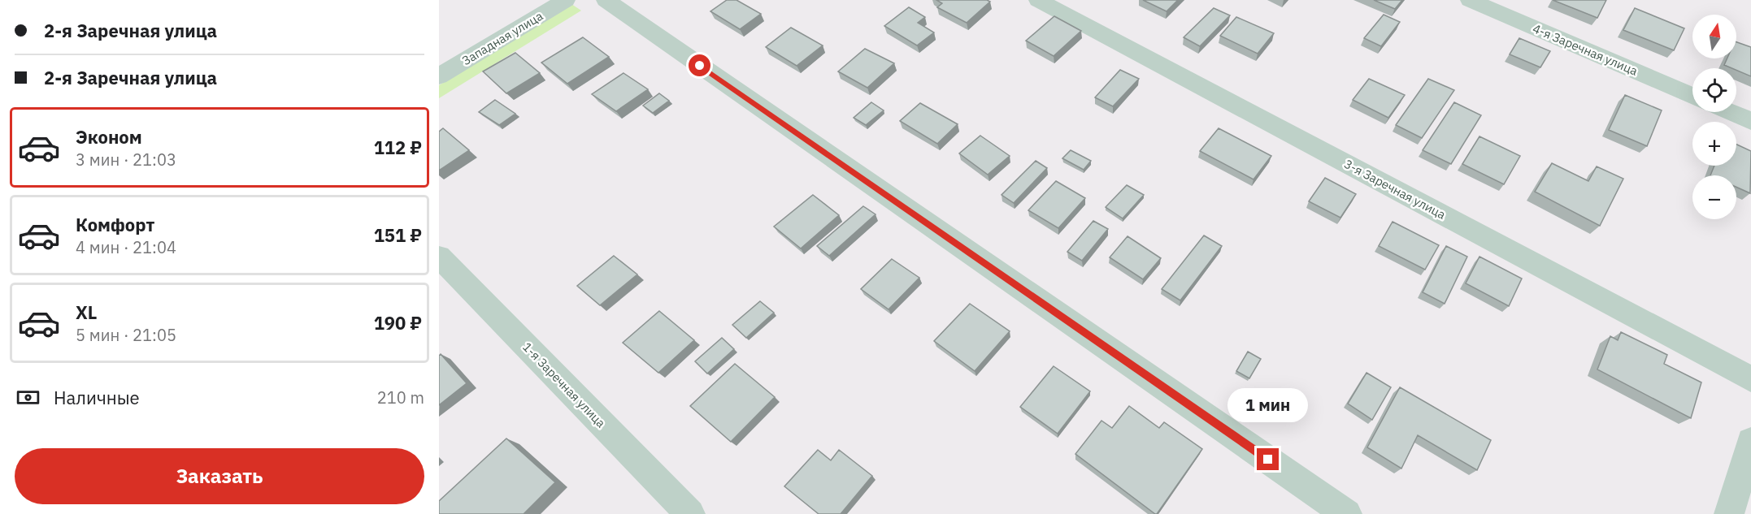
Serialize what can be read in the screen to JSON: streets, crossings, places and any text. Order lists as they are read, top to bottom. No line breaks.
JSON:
{"streets":{"street":["Западная улица","4-я Заречная улица","3-я Заречная улица","1-я Заречная улица"]},"north":"top","page":{"banner":["2-я Заречная улица","2-я Заречная улица"],"map_buttons":["+","−"],"list":[{"name":"Эконом","note":"3 мин · 21:03","value":"112 ₽"},{"name":"Комфорт","note":"4 мин · 21:04","value":"151 ₽"},{"name":"XL","note":"5 мин · 21:05","value":"190 ₽"}],"pay":["Наличные","210 m"],"bubble":"1 мин","buttons":"Заказать"}}
